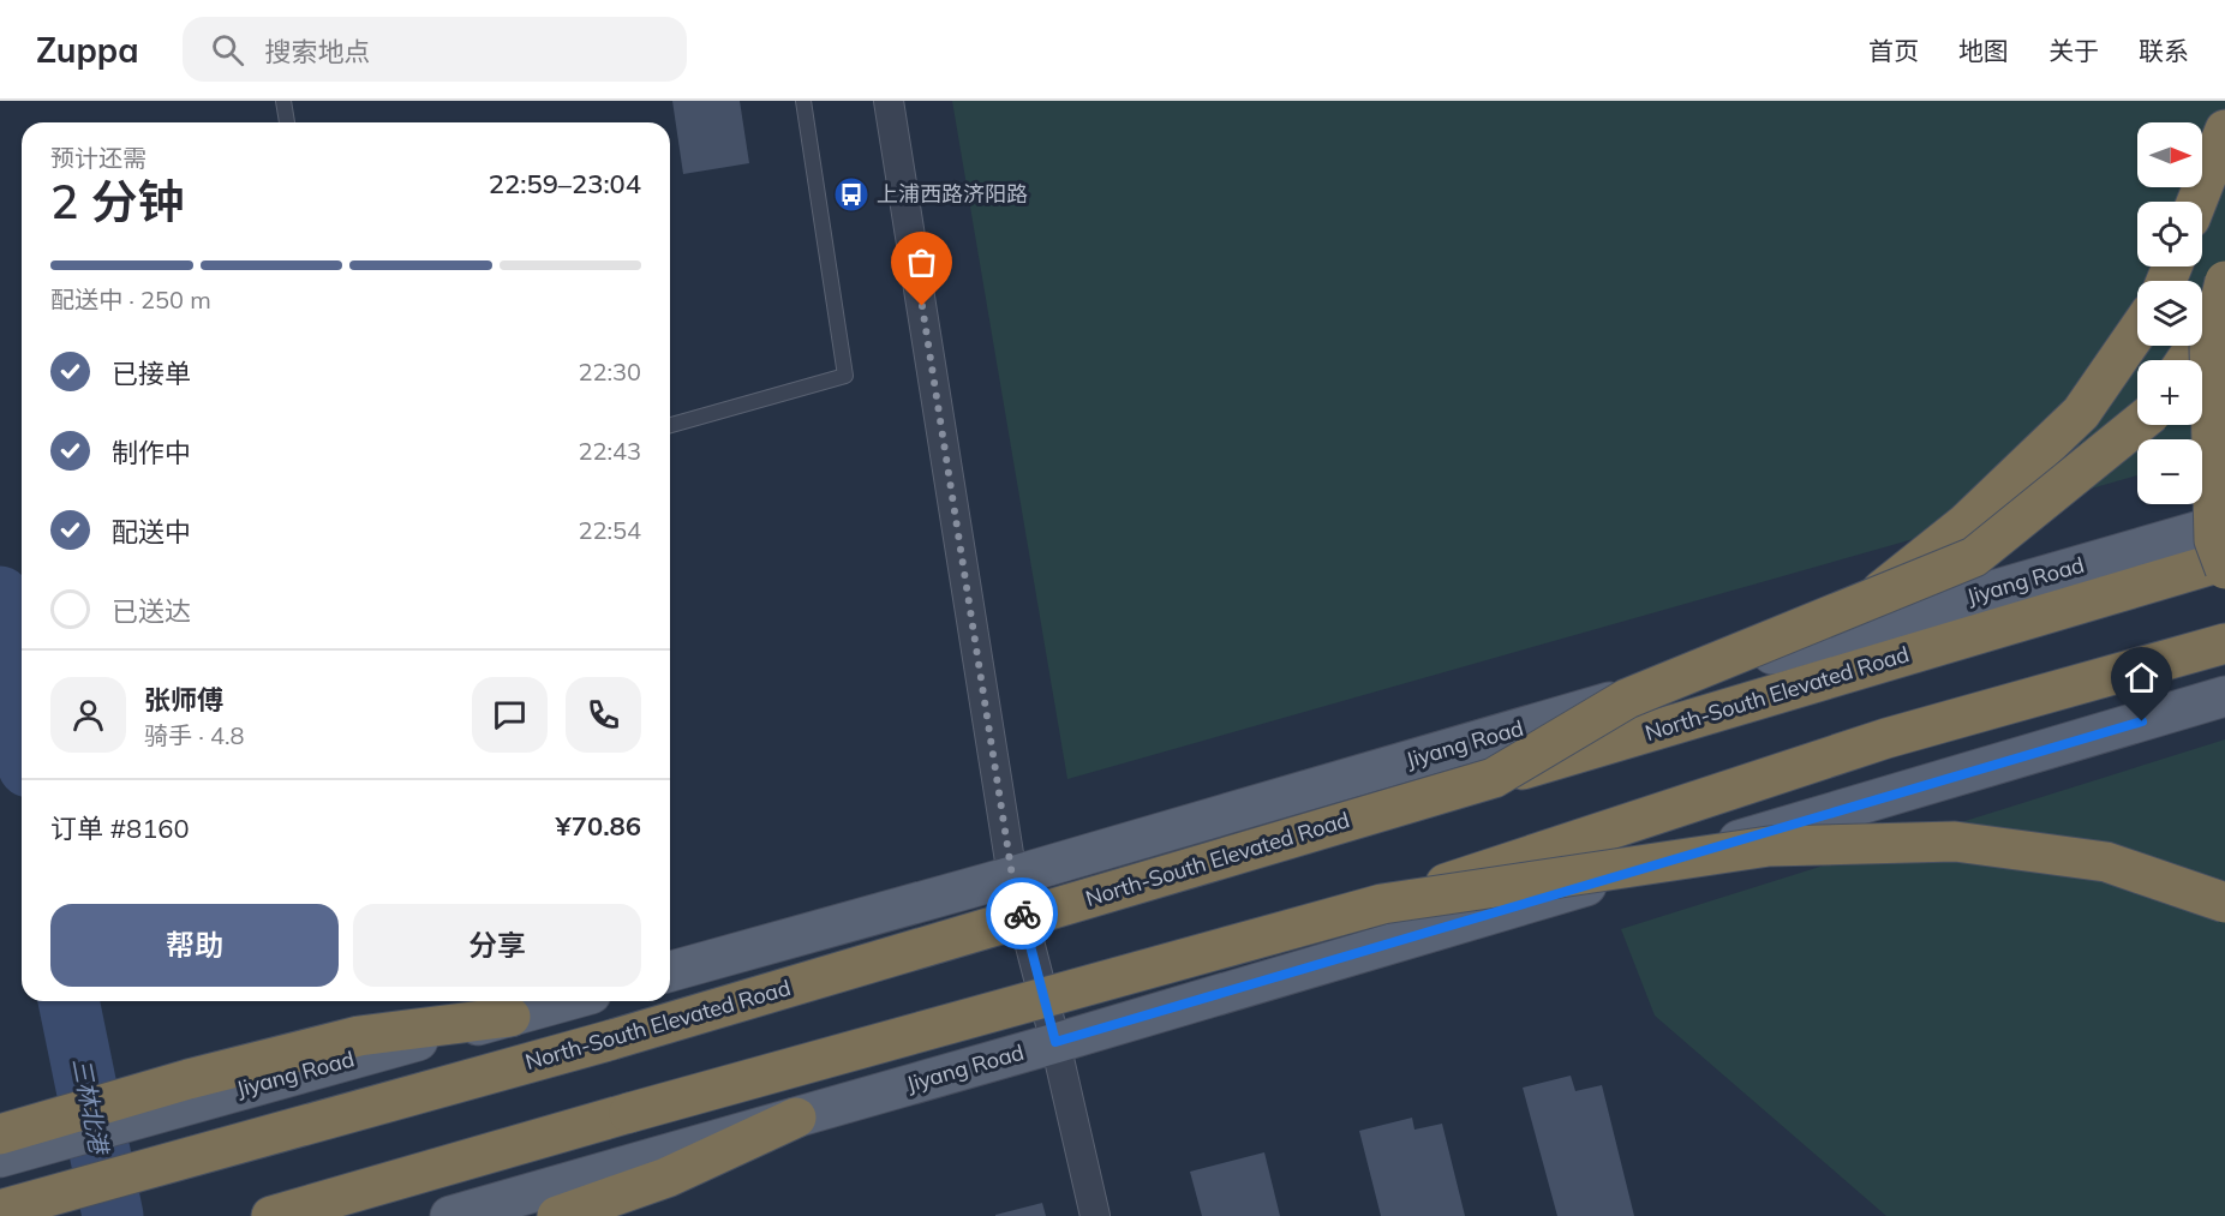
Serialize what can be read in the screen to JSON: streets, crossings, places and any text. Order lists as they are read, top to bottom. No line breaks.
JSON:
{"streets":{"highway":["North-South Elevated Road"],"main road":["Jiyang Road"]},"water":["三林北港"],"places":{"bus stop":["上浦西路济阳路"]},"north":"right","page":{"header":"Zuppa","search":"搜索地点","nav":["首页","地图","关于","联系"],"map_buttons":["+","−"],"heading":["2 分钟","预计还需","22:59–23:04"],"panel":["张师傅","骑手 · 4.8","订单 #8160","¥70.86"],"bar":"配送中 · 250 m","list":[["已接单","22:30"],["制作中","22:43"],["配送中","22:54"],"已送达"],"buttons":["帮助","分享"]}}
